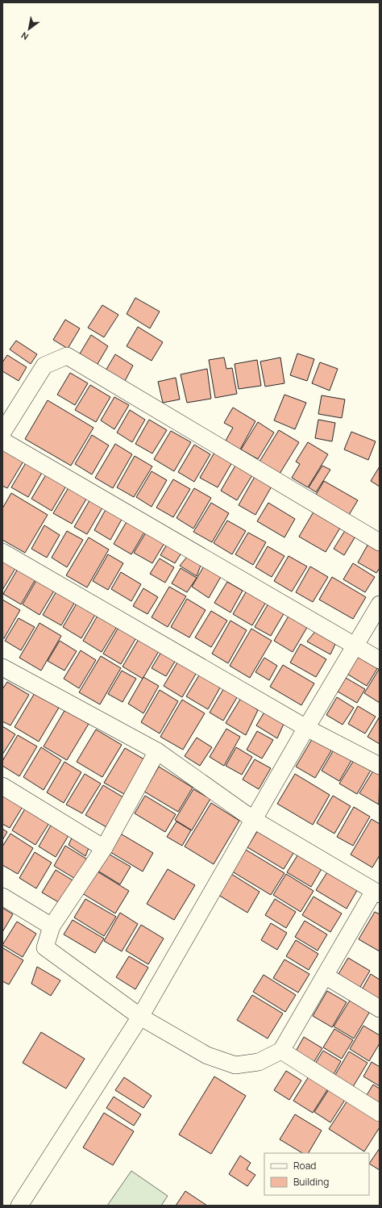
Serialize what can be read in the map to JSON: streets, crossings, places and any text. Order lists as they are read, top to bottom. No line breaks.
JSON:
{"legend":["Road","Building"],"north":"bottom left"}
